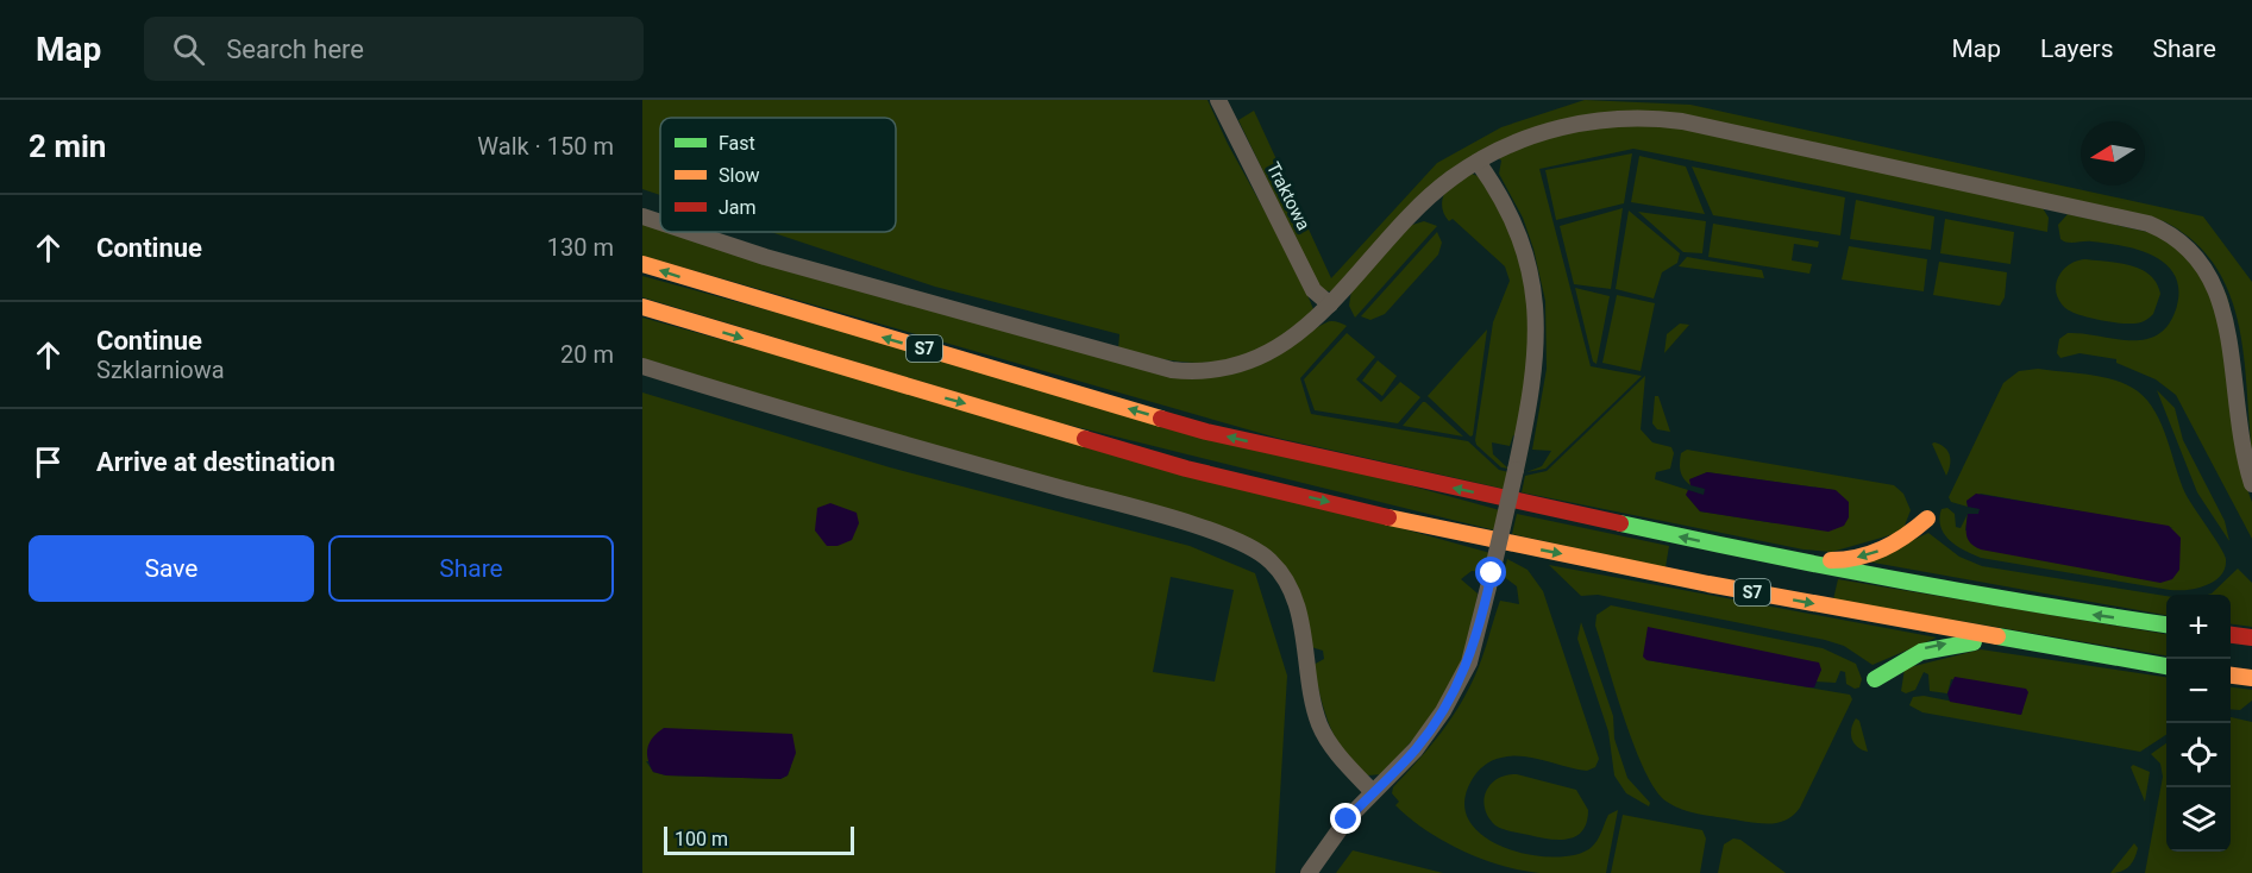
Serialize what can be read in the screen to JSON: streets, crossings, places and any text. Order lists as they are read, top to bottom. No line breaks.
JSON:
{"streets":{"highway":["S7"],"street":["Traktowa"]},"legend":["Fast","Slow","Jam"],"scale_bar":"100 m","north":"left","page":{"header":"Map","search":"Search here","nav":["Map","Layers","Share"],"heading":["2 min","Walk · 150 m"],"list":[["Continue","130 m"],["Continue","Szklarniowa","20 m"],"Arrive at destination"],"buttons":["Save","Share"],"map_buttons":["+","−"],"scale":"100 m"}}
